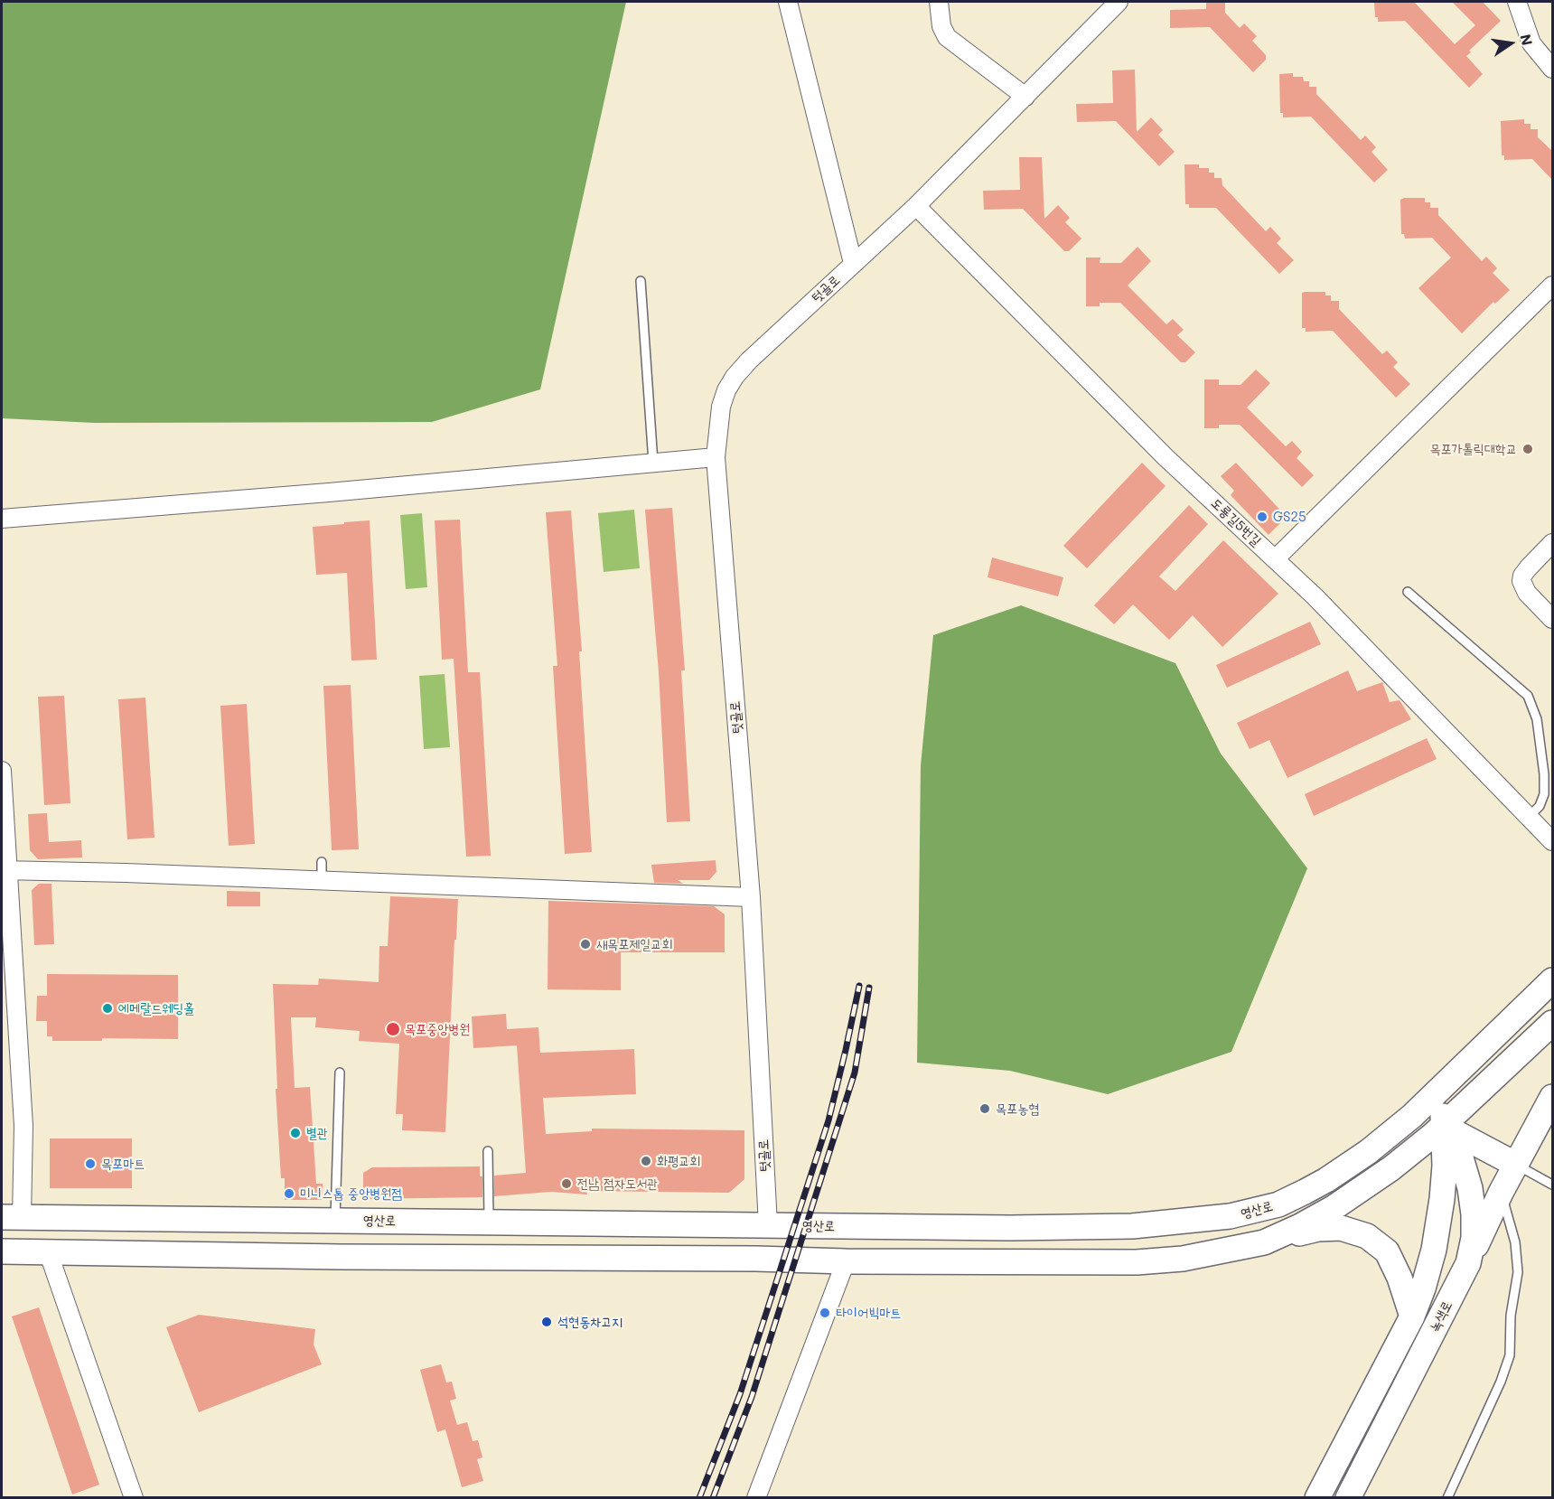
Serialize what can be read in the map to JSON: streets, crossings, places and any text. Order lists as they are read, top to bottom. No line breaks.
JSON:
{"streets":{"street":["텃골로","도룡길5번길","영산로","녹색로"]},"crossings":[["텃골로","도룡길5번길"],["텃골로","영산로"],["영산로","녹색로"]],"places":["목포가톨릭대학교","GS25","새목포제일교회","에메랄드웨딩홀","목포중앙병원","목포농협","별관","화평교회","목포마트","전남 점자도서관","미니스톱 중앙병원점","타이어빅마트","석현동차고지"],"north":"right"}
